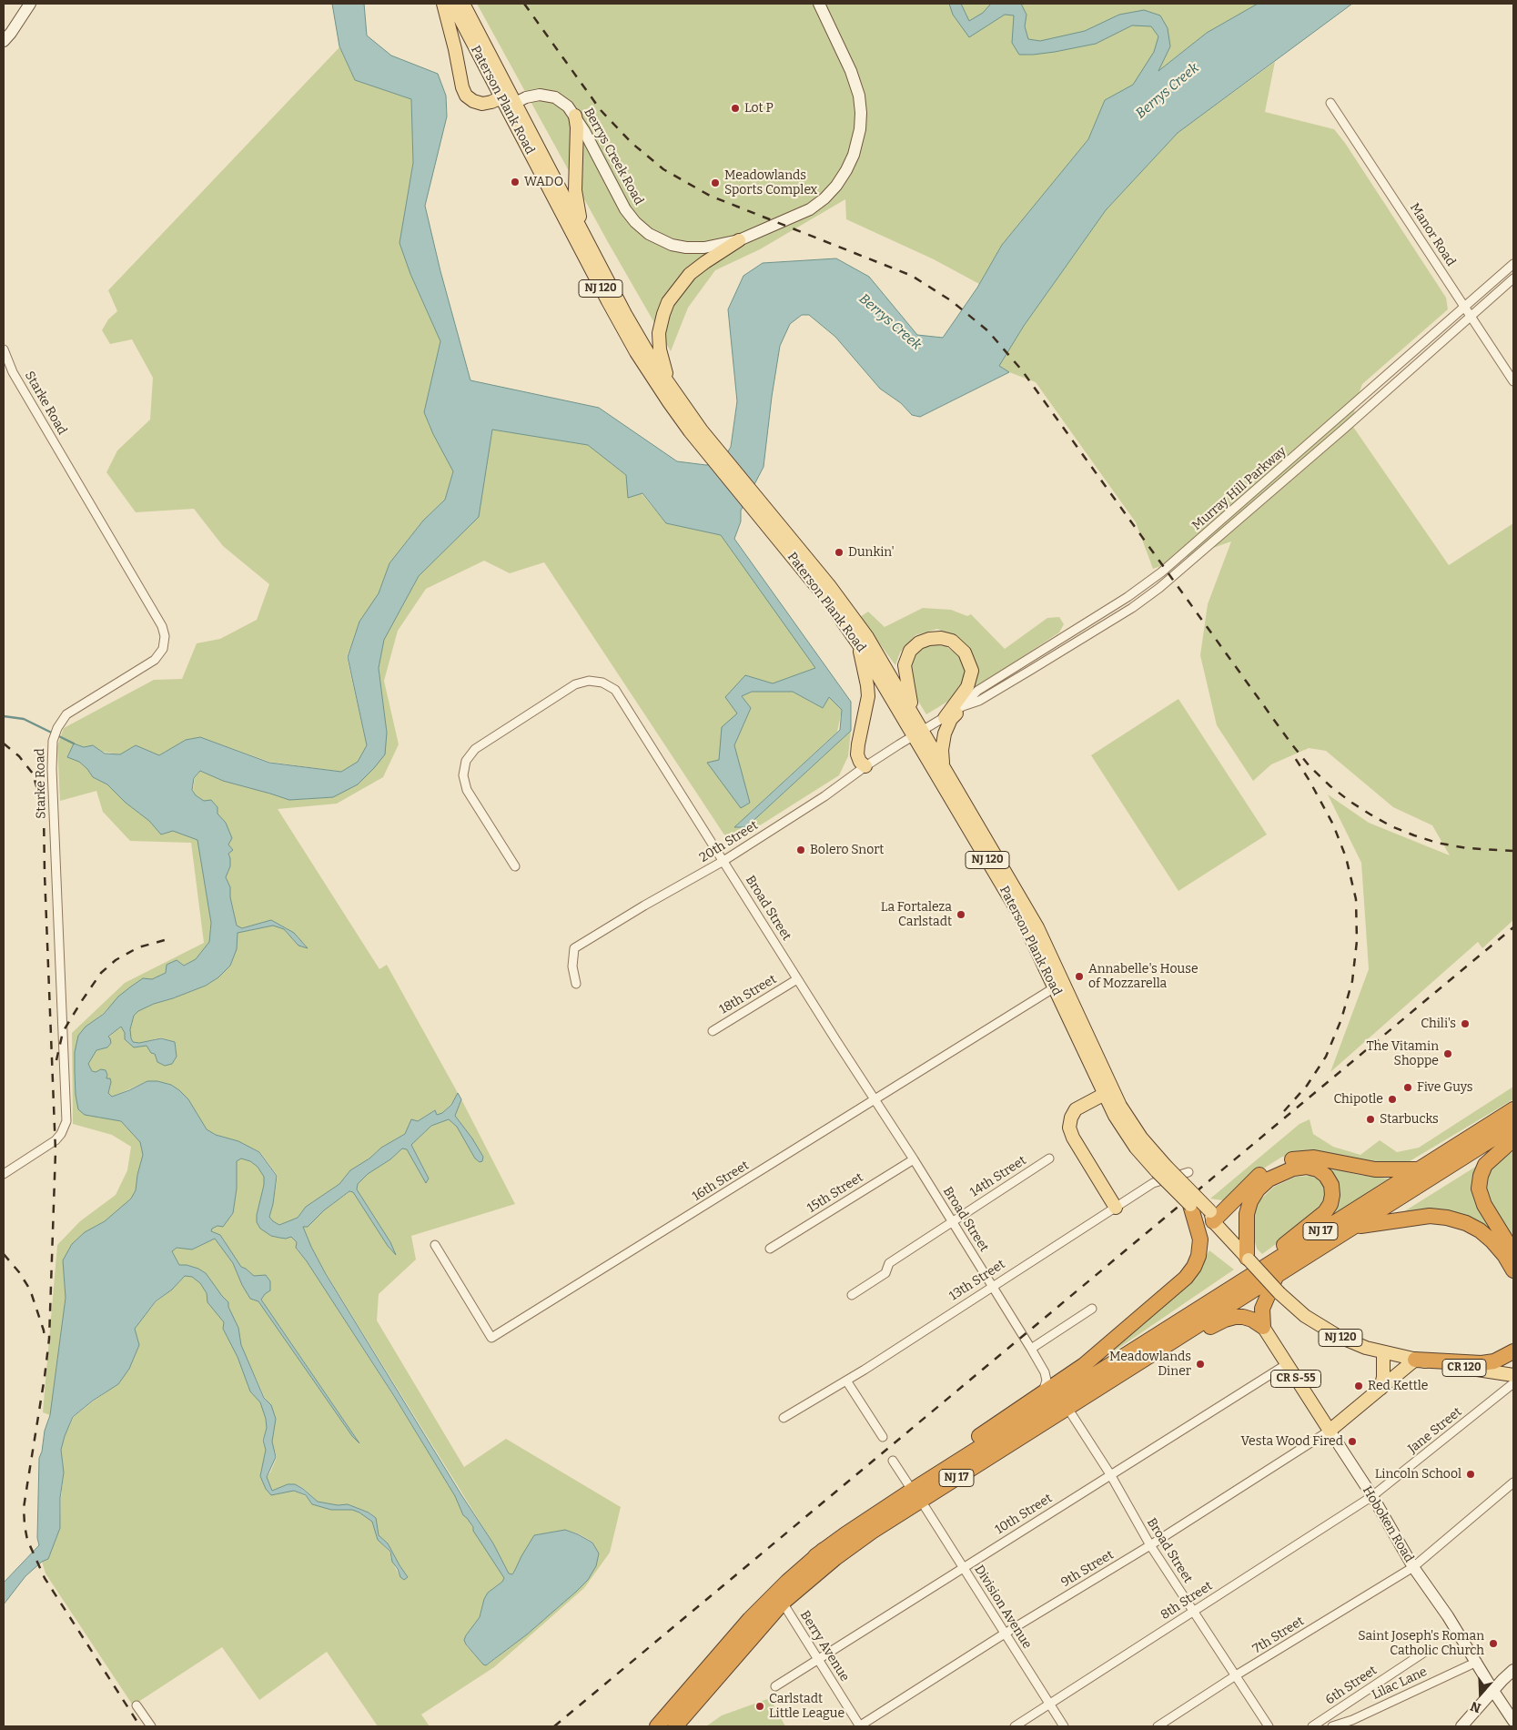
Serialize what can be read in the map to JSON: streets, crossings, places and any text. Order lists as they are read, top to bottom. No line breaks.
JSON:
{"streets":{"highway":["NJ 17"],"main road":["Paterson Plank Road","NJ 120","CR 120","CR S-55","Hoboken Road"],"street":["Berrys Creek Road","Manor Road","Starke Road","Murray Hill Parkway","20th Street","Broad Street","18th Street","14th Street","16th Street","15th Street","13th Street","Jane Street","10th Street","9th Street","8th Street","Division Avenue","7th Street","Berry Avenue","Lilac Lane","6th Street"]},"crossings":[["Paterson Plank Road","Berrys Creek Road"],["Paterson Plank Road","NJ 120"],["Paterson Plank Road","Murray Hill Parkway"],["Paterson Plank Road","20th Street"],["Paterson Plank Road","16th Street"],["Manor Road","Murray Hill Parkway"],["NJ 120","CR 120"],["Murray Hill Parkway","20th Street"],["20th Street","Broad Street"],["Broad Street","18th Street"],["Broad Street","14th Street"],["Broad Street","16th Street"],["Broad Street","15th Street"],["Broad Street","NJ 17"],["Broad Street","13th Street"],["Broad Street","10th Street"],["Broad Street","9th Street"],["Broad Street","8th Street"],["Broad Street","7th Street"],["NJ 17","Division Avenue"],["NJ 17","Berry Avenue"],["Jane Street","Hoboken Road"],["Jane Street","8th Street"],["10th Street","Hoboken Road"],["10th Street","Division Avenue"],["10th Street","Berry Avenue"],["Hoboken Road","9th Street"],["Hoboken Road","8th Street"],["Hoboken Road","7th Street"],["Hoboken Road","Lilac Lane"],["9th Street","Division Avenue"],["9th Street","Berry Avenue"],["8th Street","Division Avenue"]],"water":["Berrys Creek"],"places":["Lot P","WADO","Meadowlands Sports Complex","Dunkin'","Bolero Snort","La Fortaleza Carlstadt","Annabelle's House of Mozzarella","Chili's","The Vitamin Shoppe","Five Guys","Chipotle","Starbucks","Meadowlands Diner","Red Kettle","Vesta Wood Fired","Lincoln School","Saint Joseph's Roman Catholic Church","Carlstadt Little League"],"north":"bottom"}
